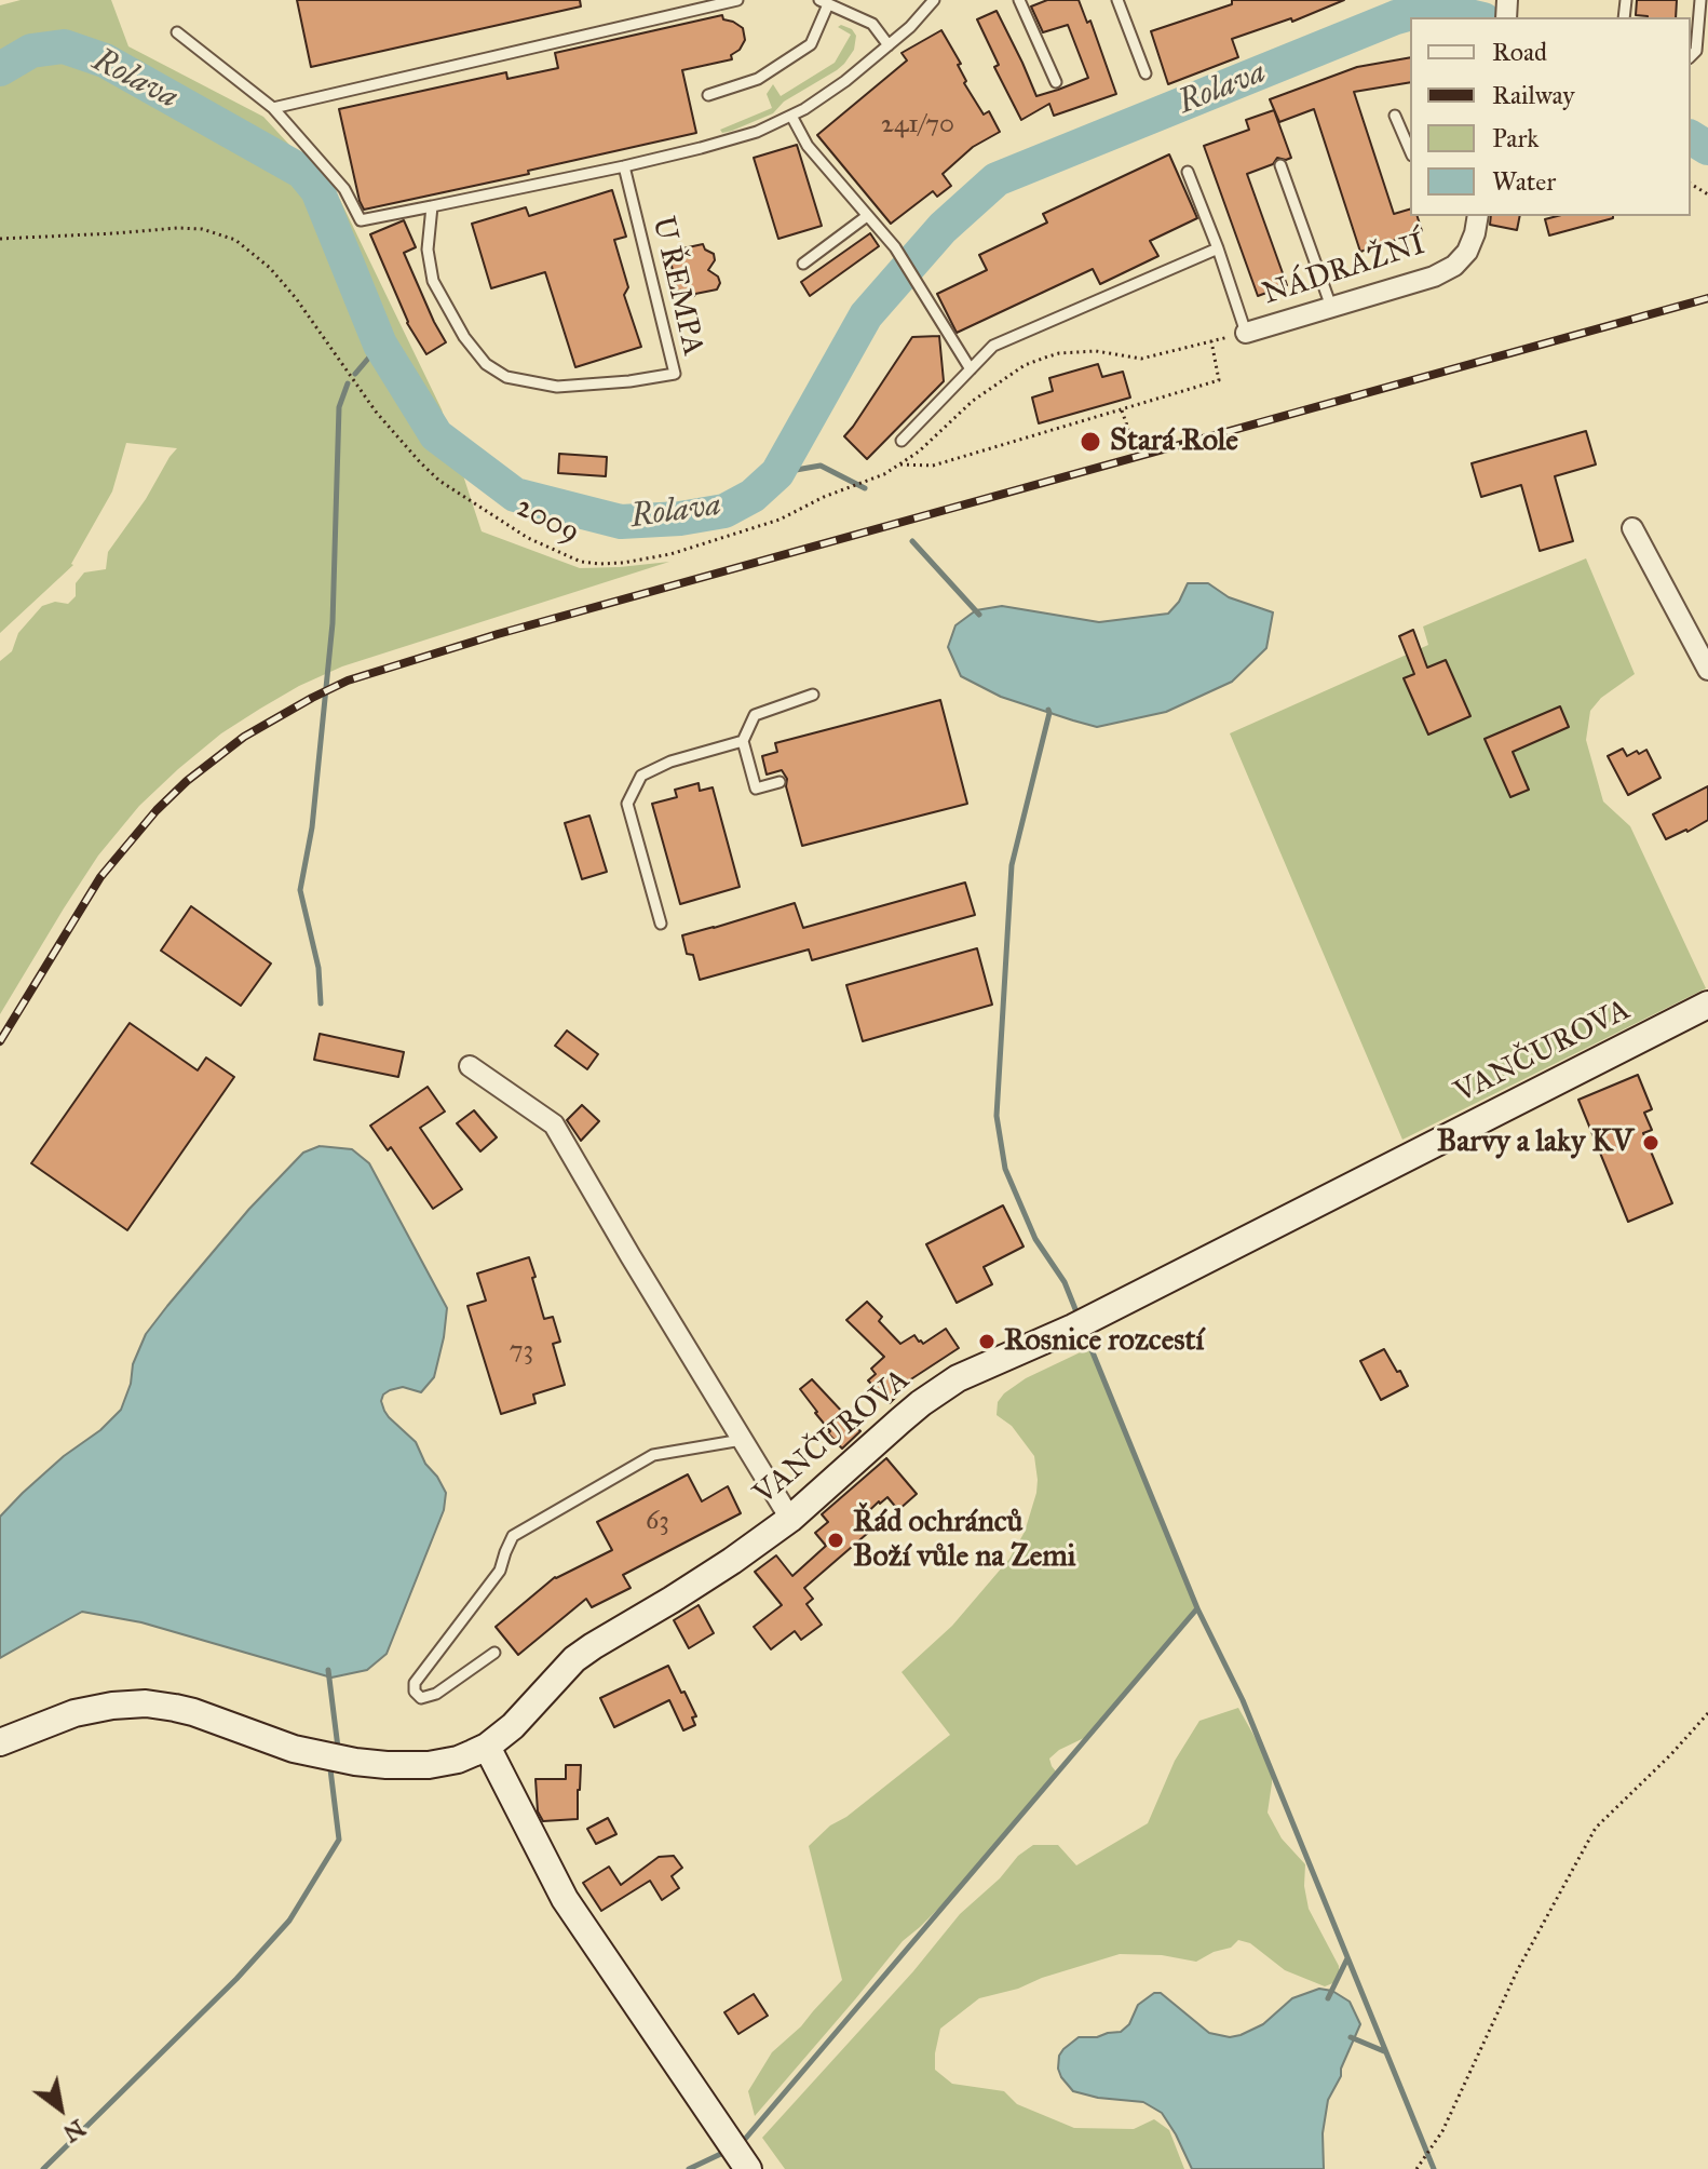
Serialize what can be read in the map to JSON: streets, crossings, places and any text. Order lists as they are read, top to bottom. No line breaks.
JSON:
{"streets":{"street":["NÁDRAŽNÍ","VANČUROVA"],"lane":["U ŘEMPA"],"path":["2009"]},"crossings":[["NÁDRAŽNÍ","2009"]],"water":["Rolava"],"places":["Stará Role","Barvy a laky KV","Rosnice rozcestí","Řád ochránců Boží vůle na Zemi"],"house_numbers":["241/70","73","63"],"legend":["Road","Railway","Park","Water"],"north":"bottom right"}
